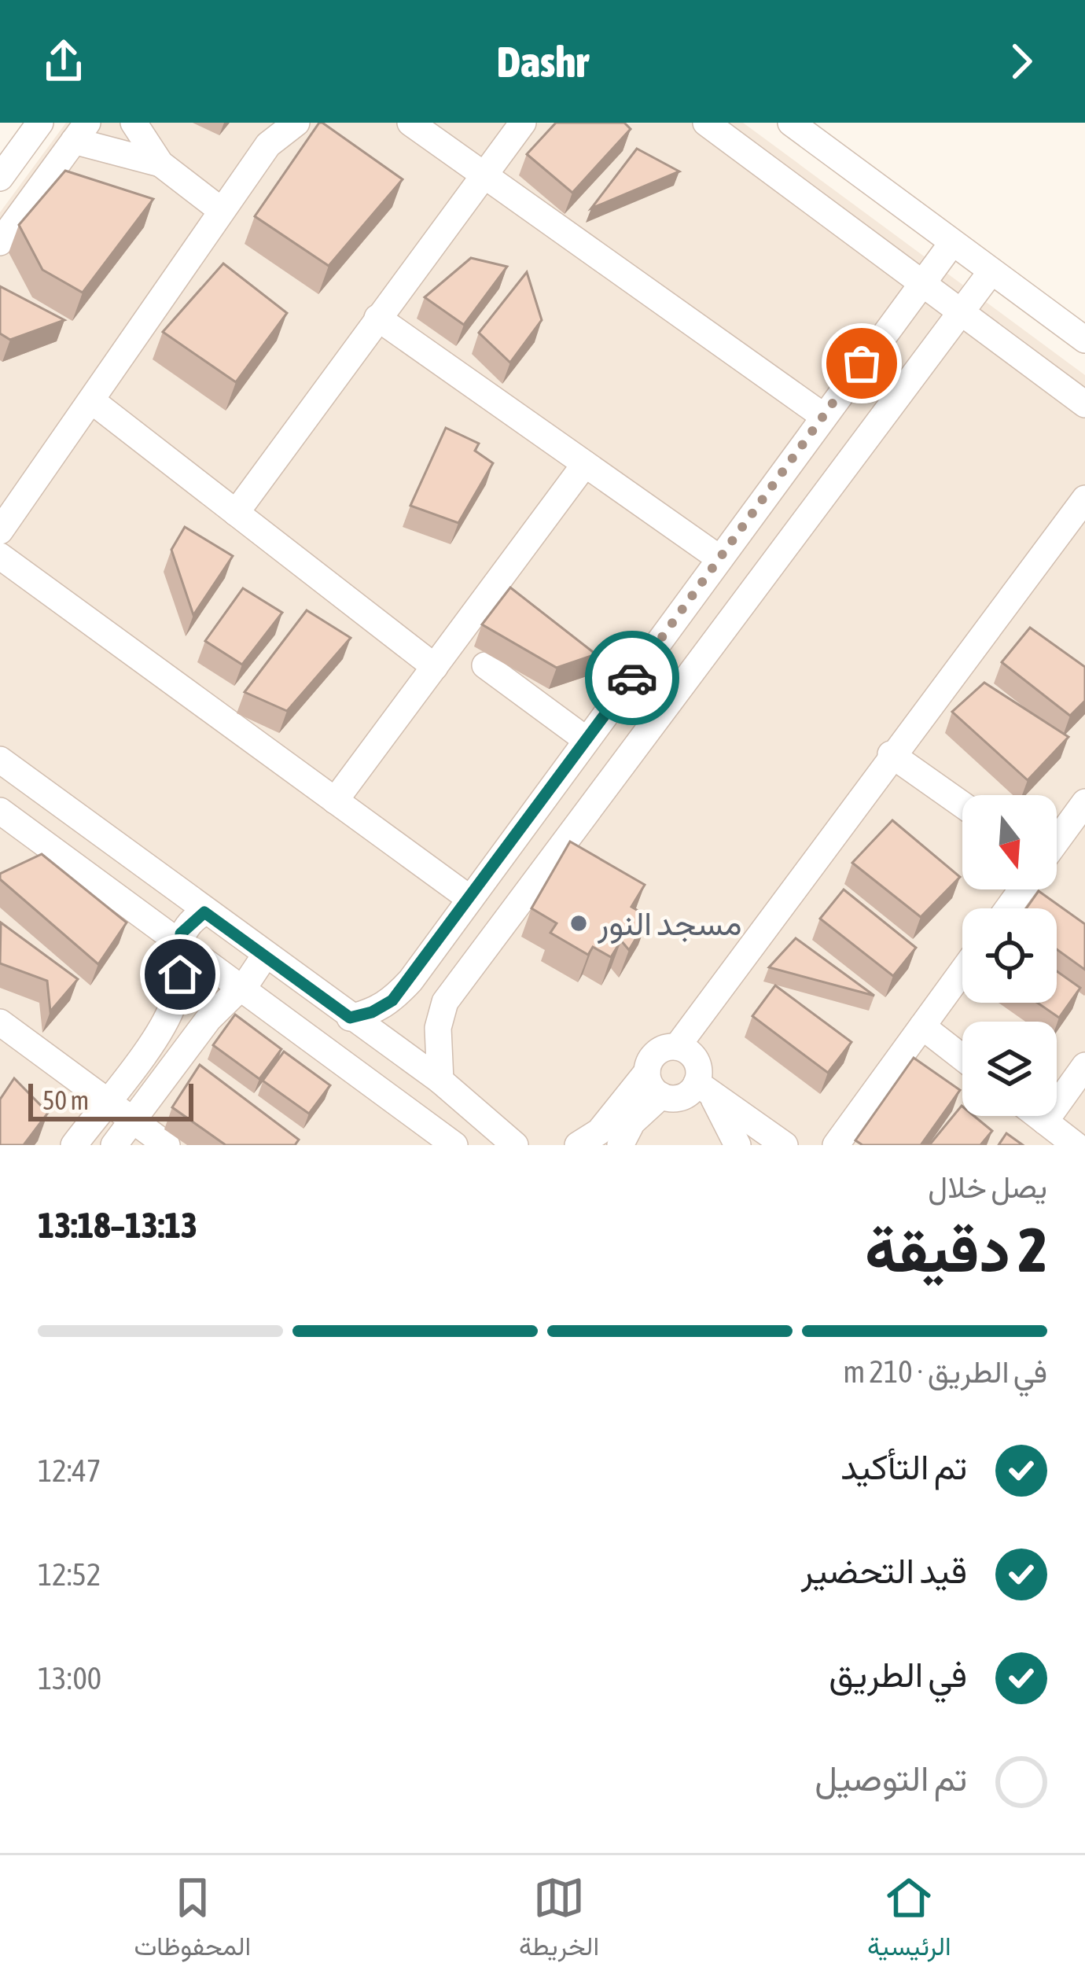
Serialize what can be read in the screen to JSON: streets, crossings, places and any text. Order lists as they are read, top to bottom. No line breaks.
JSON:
{"places":["مسجد النور"],"scale_bar":"50 m","north":"bottom","page":{"header":"Dashr","scale":"50 m","heading":["2 دقيقة","يصل خلال","13:13–13:18"],"bar":"في الطريق · 210 m","list":[["تم التأكيد","12:47"],["قيد التحضير","12:52"],["في الطريق","13:00"],"تم التوصيل"],"tabs":["الرئيسية","الخريطة","المحفوظات"]}}
